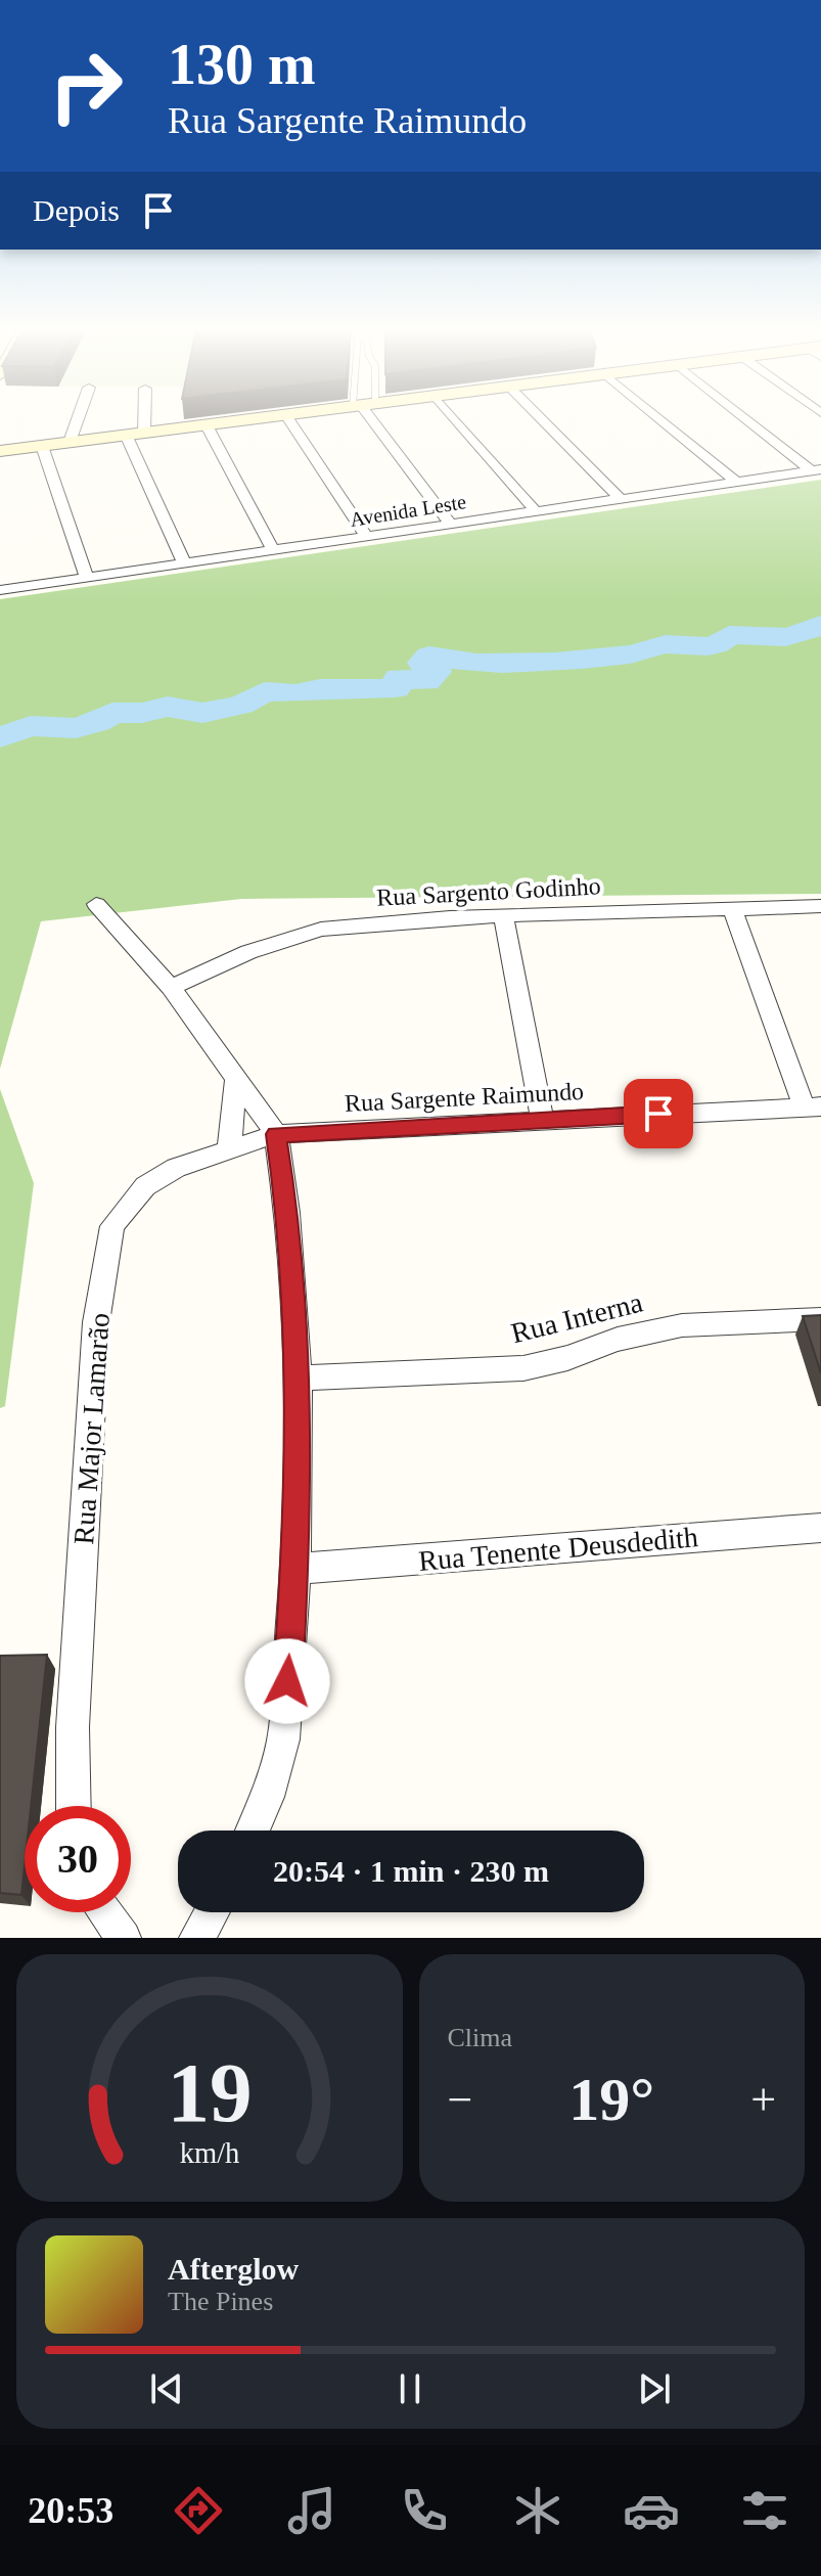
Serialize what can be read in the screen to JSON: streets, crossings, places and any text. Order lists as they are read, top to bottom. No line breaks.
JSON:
{"streets":{"street":["Avenida Leste","Rua Sargento Godinho","Rua Sargente Raimundo","Rua Interna","Rua Major Lamarão","Rua Tenente Deusdedith"]},"crossings":[["Rua Sargente Raimundo","Rua Major Lamarão"]],"page":{"turn":["130 m","Rua Sargente Raimundo"],"then":"Depois","limit":"30","trip":"20:54 · 1 min · 230 m","tile":"Clima","heat":["−","19°","+"],"song":["Afterglow","The Pines"],"tabs":"20:53","gauge":["19","km/h"]}}
